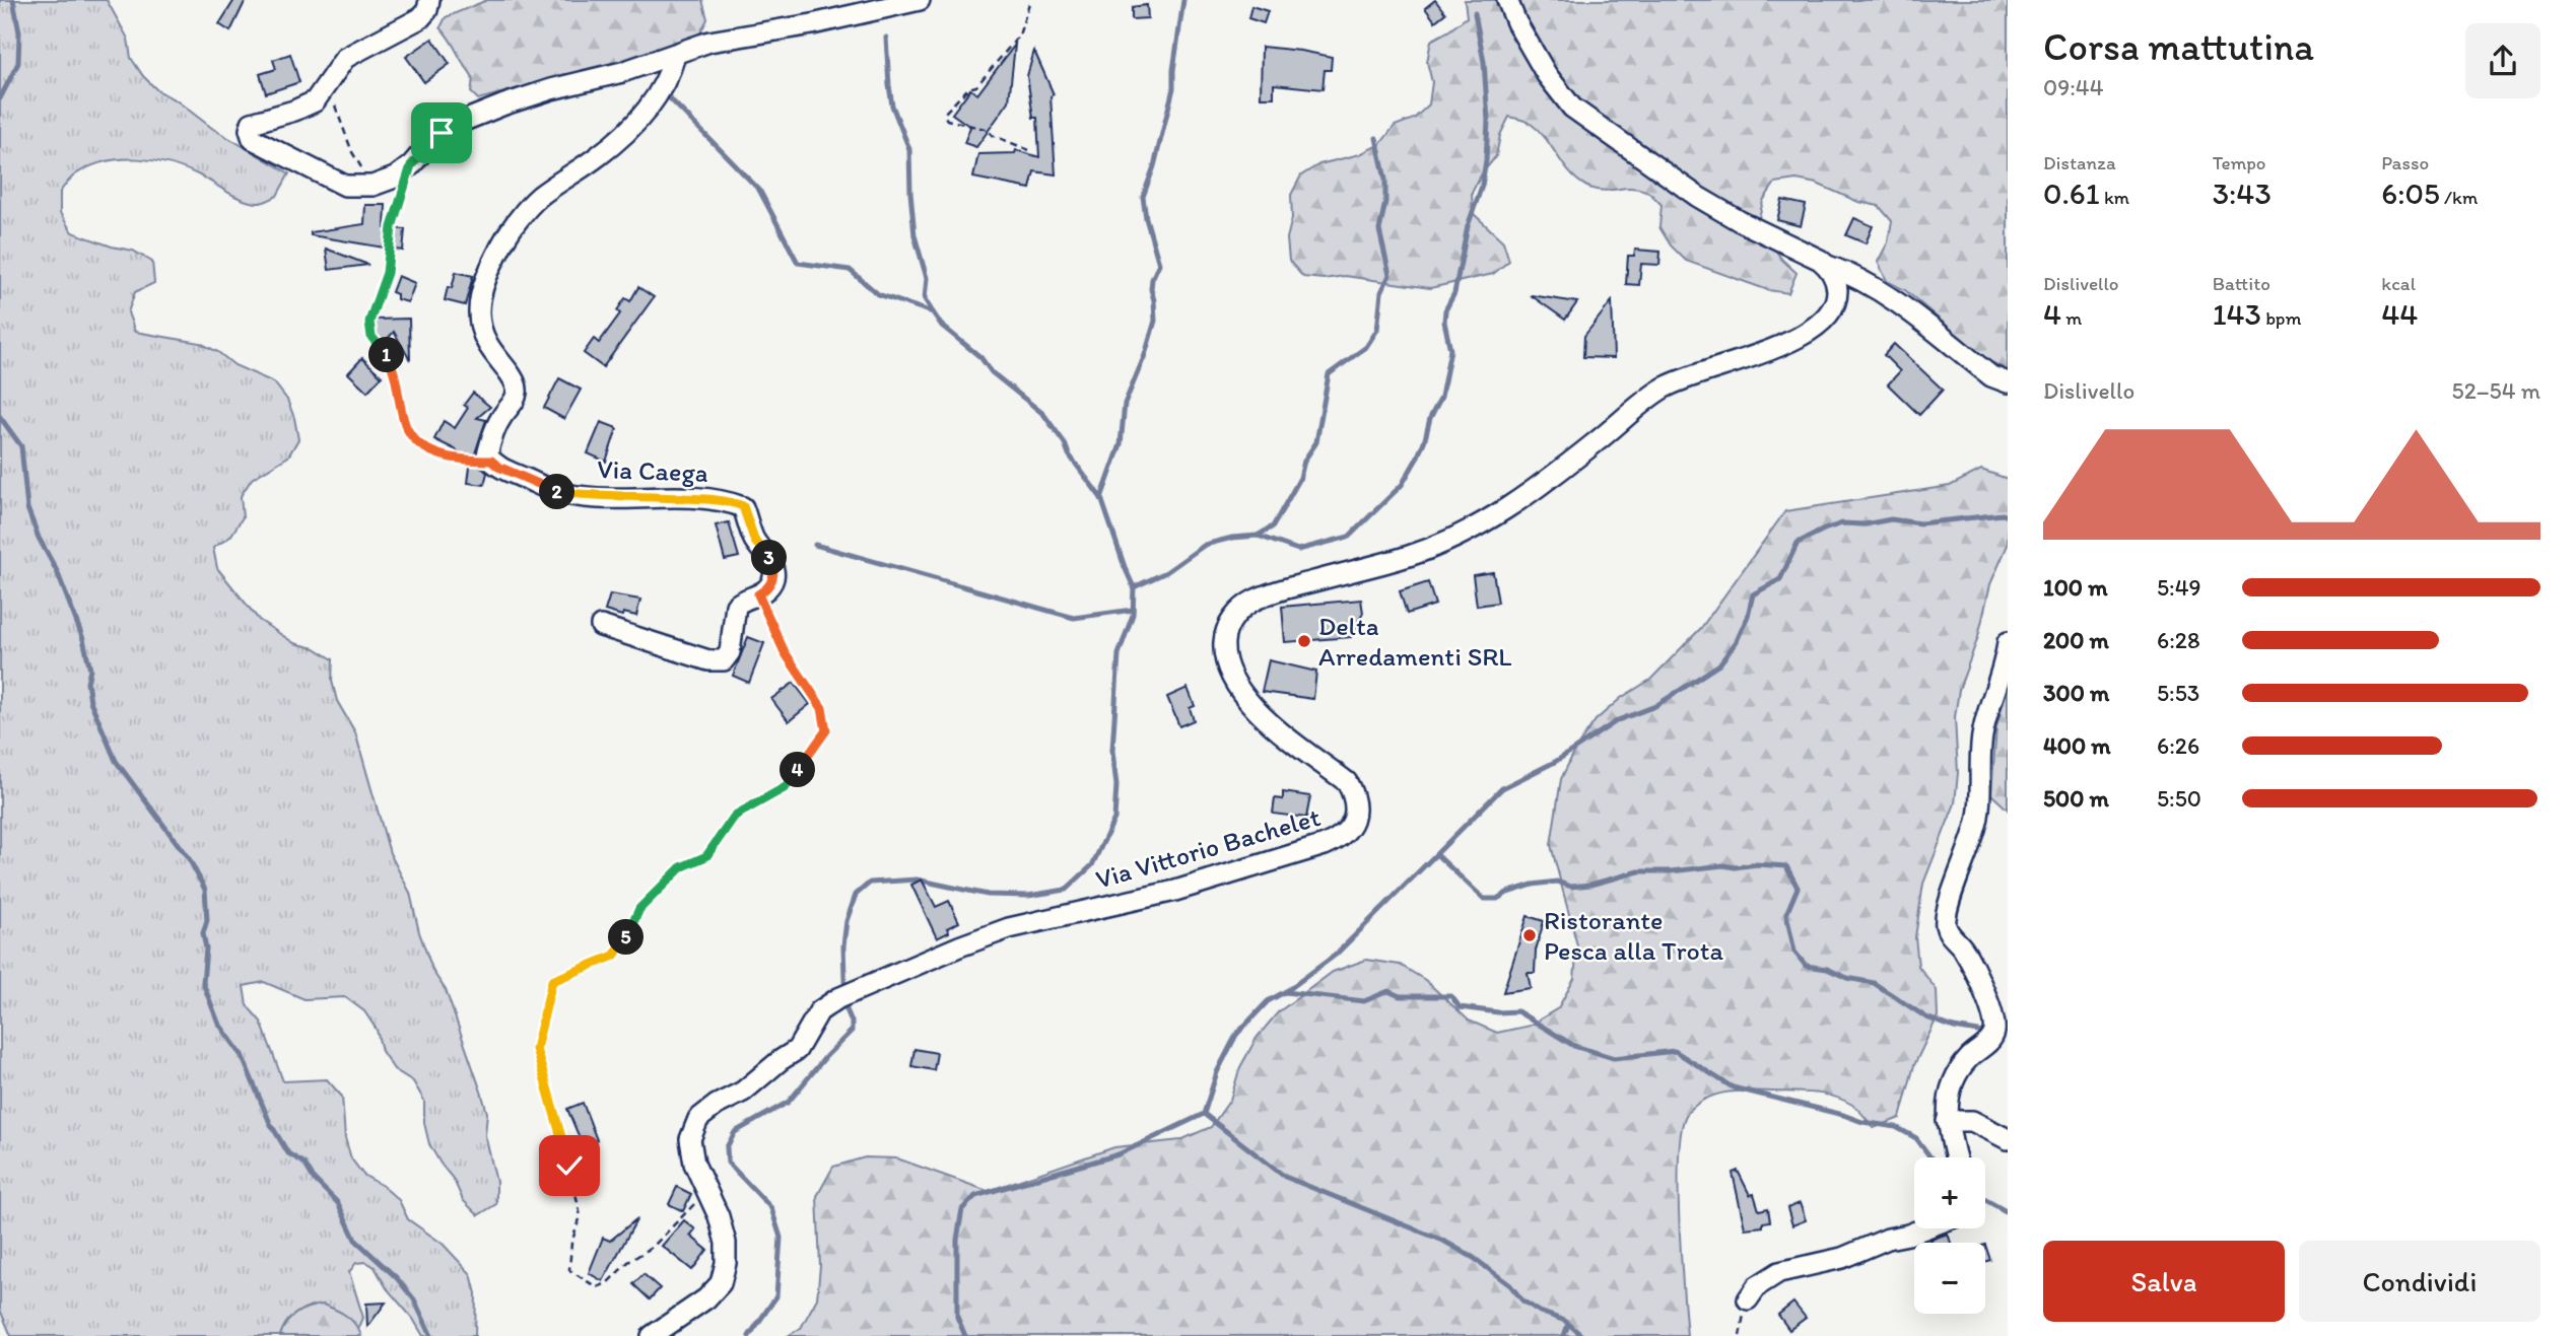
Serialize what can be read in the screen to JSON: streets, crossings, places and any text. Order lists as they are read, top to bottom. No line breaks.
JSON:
{"streets":{"street":["Via Caega","Via Vittorio Bachelet"]},"places":["Delta Arredamenti SRL","Ristorante Pesca alla Trota"],"page":{"heading":["Corsa mattutina","09:44"],"stats":[["Distanza","0.61 km"],["Tempo","3:43"],["Passo","6:05 /km"],["Dislivello","4 m"],["Battito","143 bpm"],["kcal","44"]],"pins":["1","2","3","4","5"],"chart":["Dislivello","52–54 m"],"list":[{"name":"100 m","note":"5:49"},{"name":"200 m","note":"6:28"},{"name":"300 m","note":"5:53"},{"name":"400 m","note":"6:26"},{"name":"500 m","note":"5:50"}],"map_buttons":["+","−"],"buttons":["Salva","Condividi"]}}
